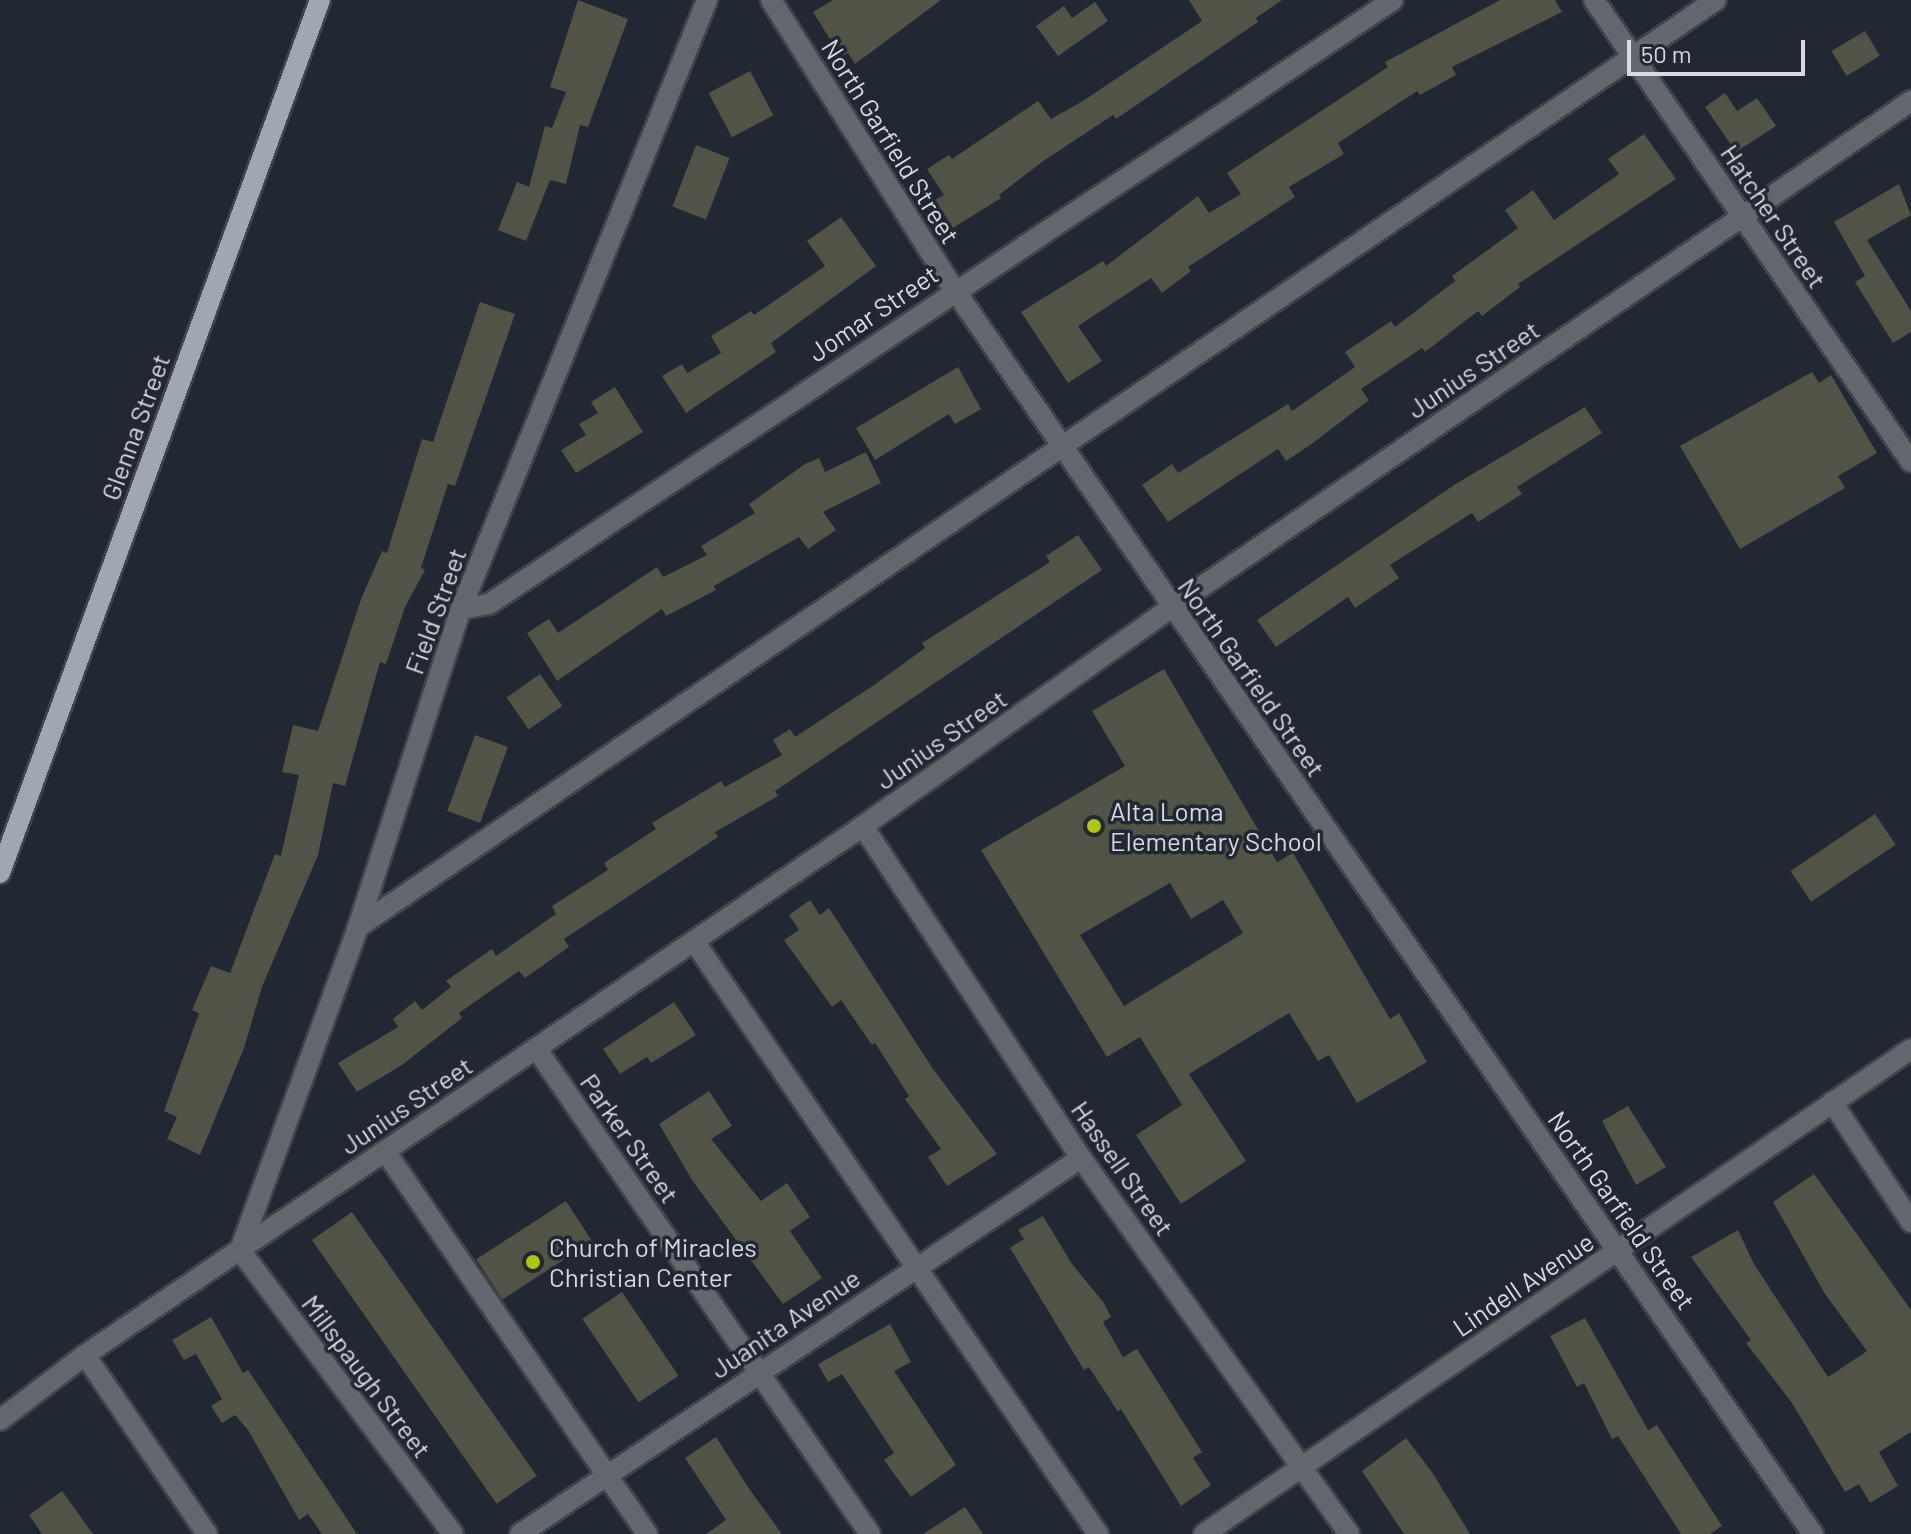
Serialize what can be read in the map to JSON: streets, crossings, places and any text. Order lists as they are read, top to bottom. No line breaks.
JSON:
{"streets":{"main road":["Glenna Street"],"street":["North Garfield Street","Hatcher Street","Jomar Street","Junius Street","Field Street","Parker Street","Hassell Street","Lindell Avenue","Juanita Avenue","Millspaugh Street"]},"crossings":[["North Garfield Street","Jomar Street"],["North Garfield Street","Junius Street"],["North Garfield Street","Lindell Avenue"],["Hatcher Street","Junius Street"],["Jomar Street","Field Street"],["Junius Street","Field Street"],["Junius Street","Parker Street"],["Junius Street","Hassell Street"],["Junius Street","Millspaugh Street"],["Field Street","Millspaugh Street"],["Parker Street","Juanita Avenue"],["Hassell Street","Lindell Avenue"],["Hassell Street","Juanita Avenue"]],"places":["Alta Loma Elementary School","Church of Miracles Christian Center"],"scale_bar":"50 m"}
